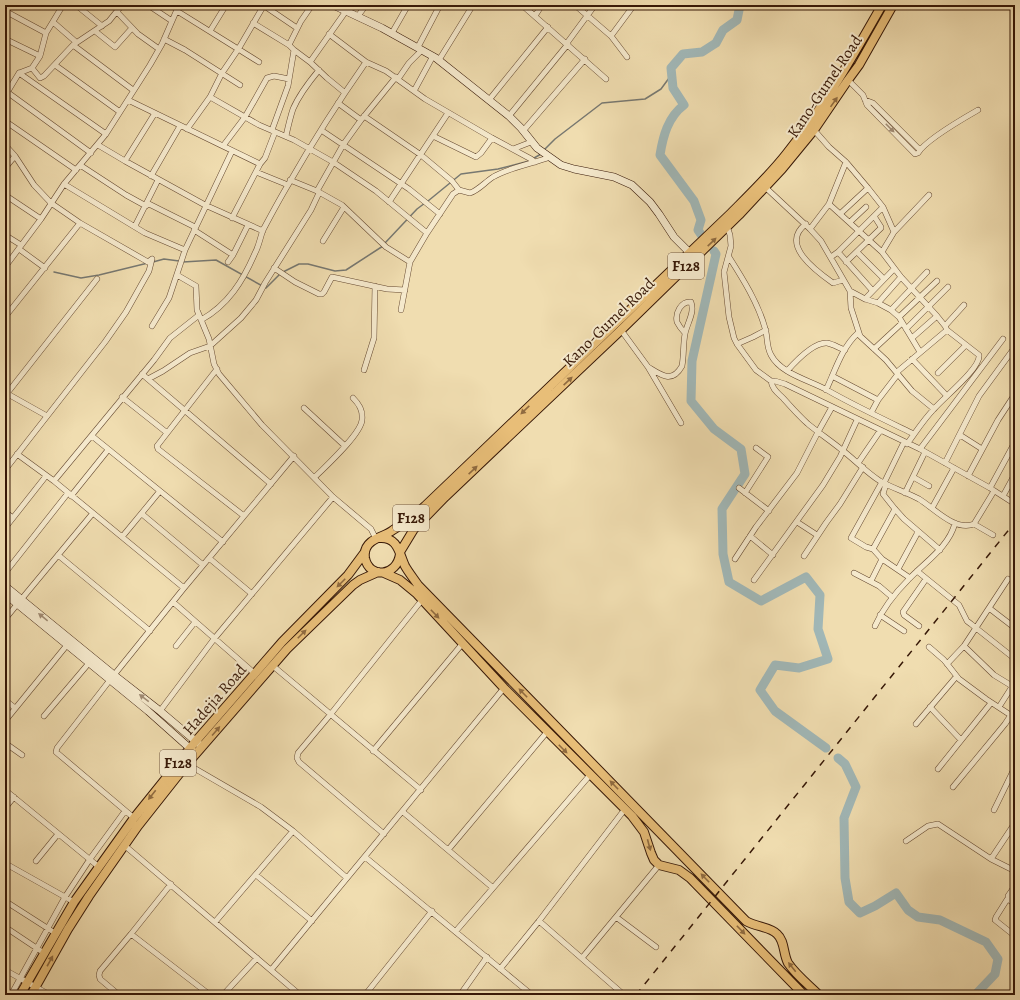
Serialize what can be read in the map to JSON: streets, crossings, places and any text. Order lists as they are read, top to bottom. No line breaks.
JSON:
{"streets":{"main road":["Kano-Gumel Road","F128","Hadejia Road"]},"crossings":[["Kano-Gumel Road","F128"],["Kano-Gumel Road","Hadejia Road"],["F128","Hadejia Road"]]}
